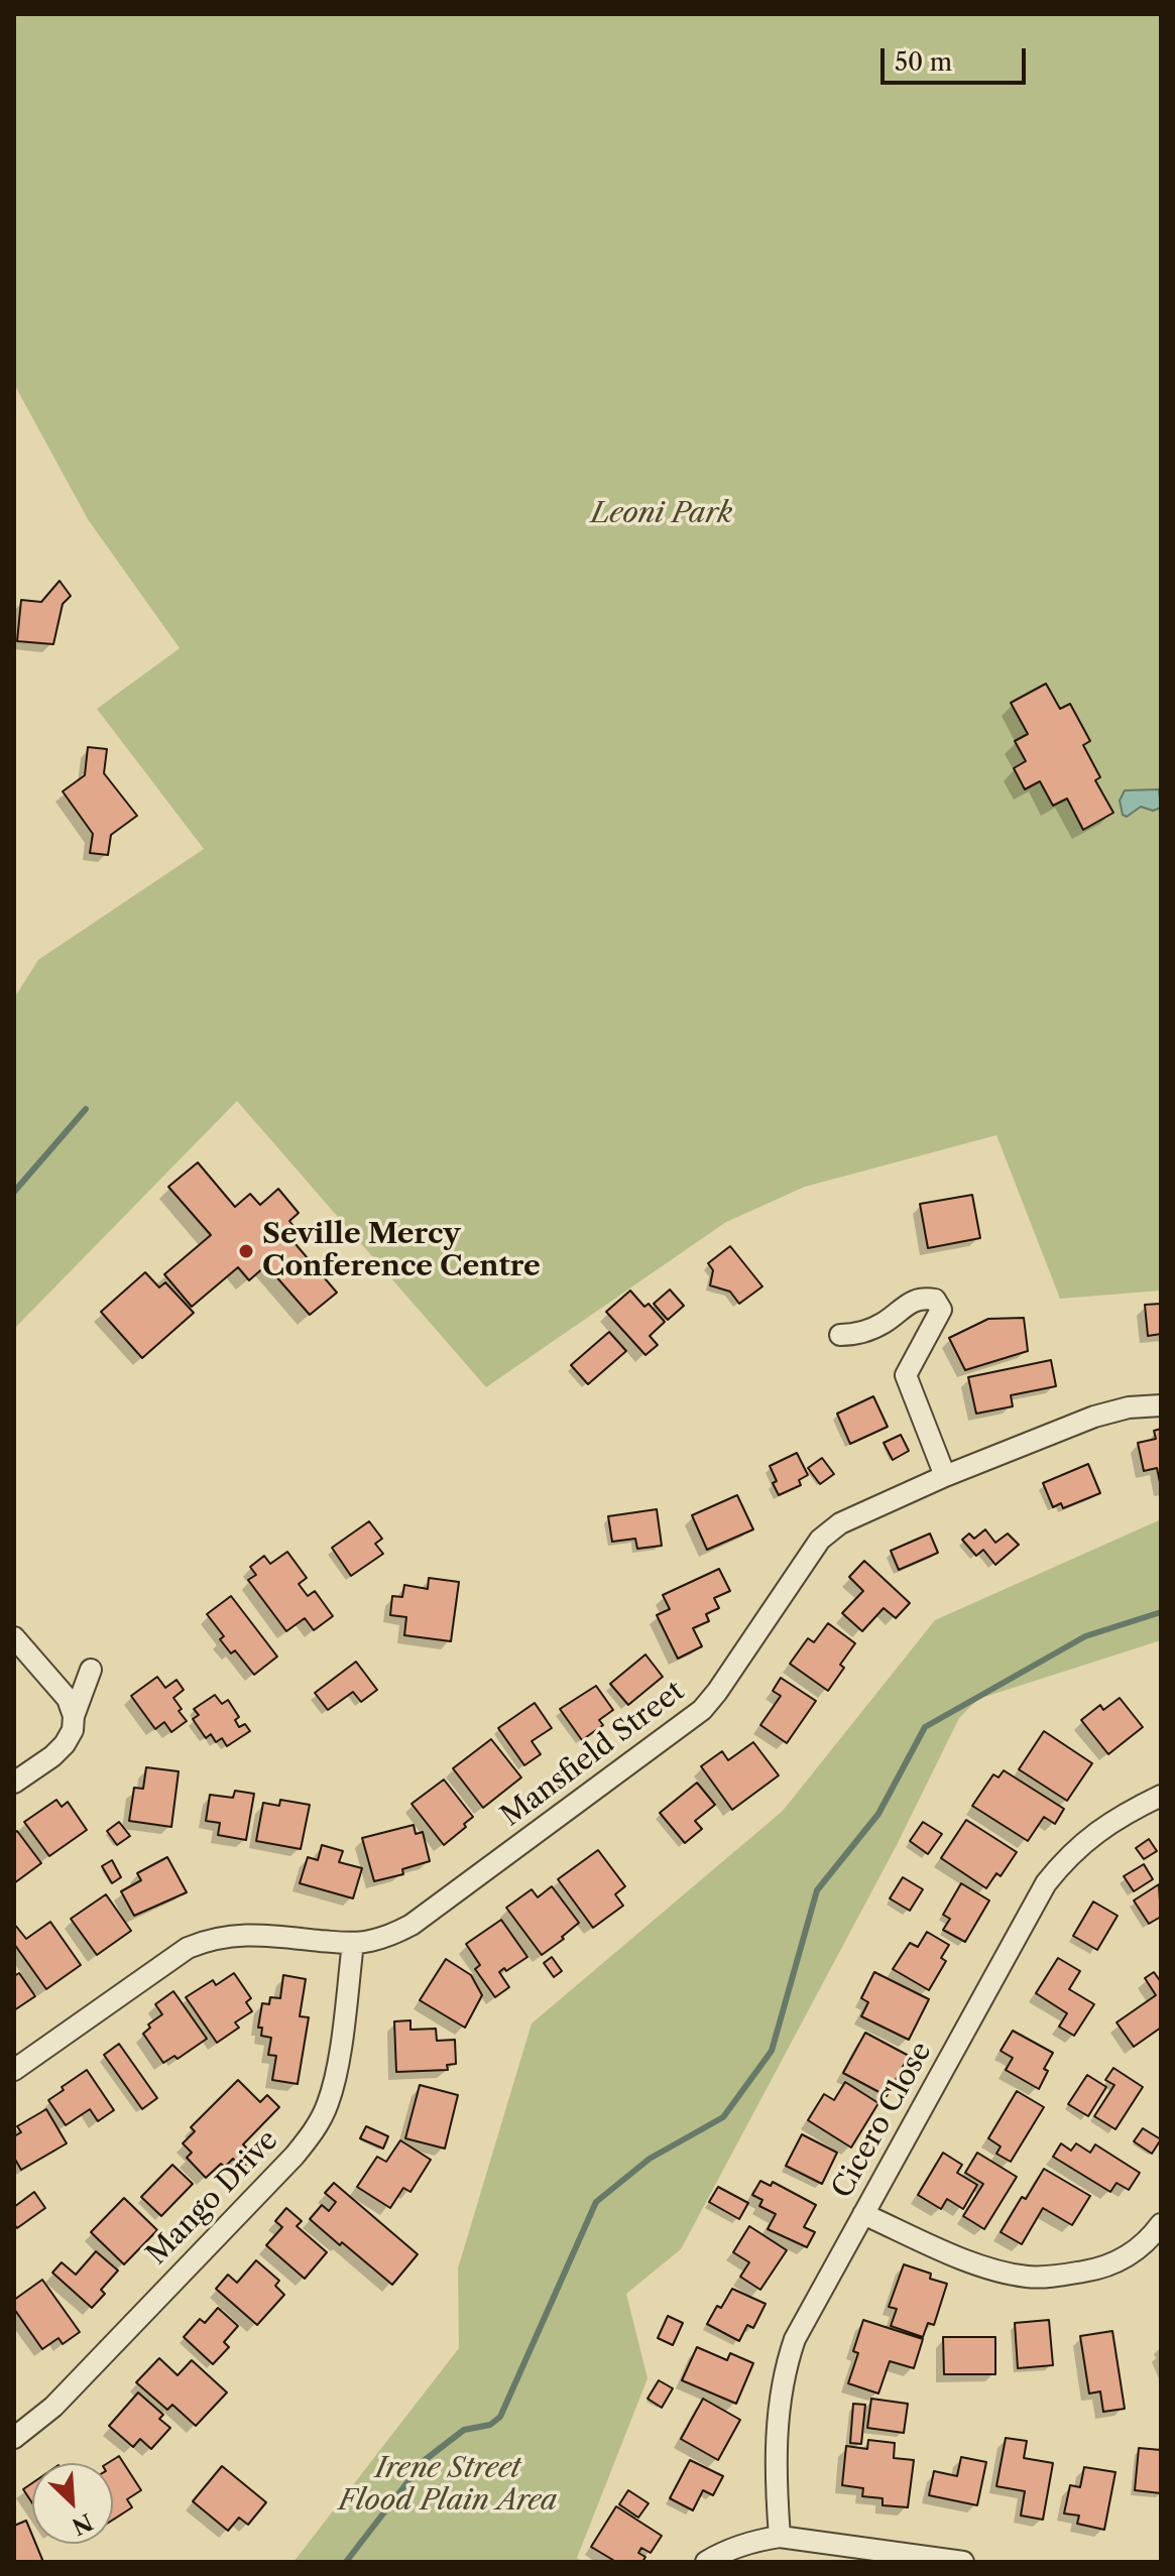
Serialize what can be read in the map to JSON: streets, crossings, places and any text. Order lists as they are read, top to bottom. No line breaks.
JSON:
{"streets":{"street":["Mansfield Street","Cicero Close","Mango Drive"]},"crossings":[["Mansfield Street","Mango Drive"]],"parks":["Leoni Park","Irene Street Flood Plain Area"],"places":["Seville Mercy Conference Centre"],"scale_bar":"50 m","north":"bottom right"}
